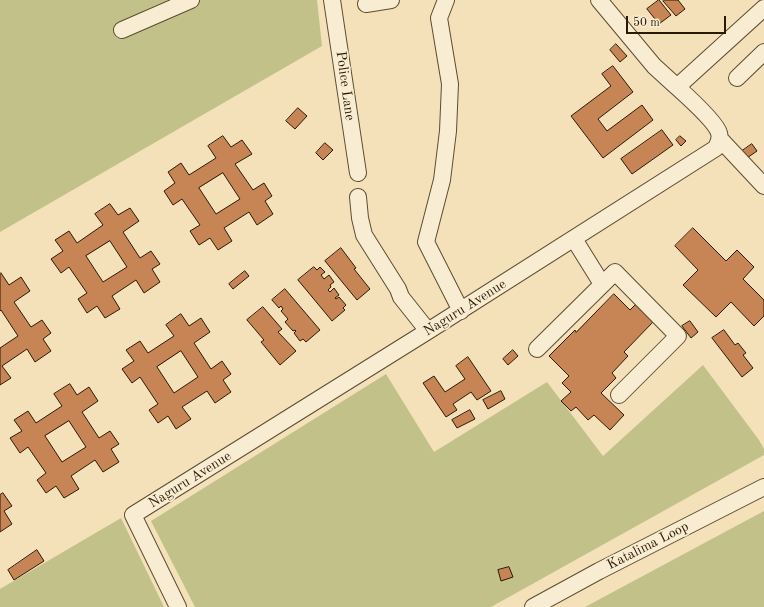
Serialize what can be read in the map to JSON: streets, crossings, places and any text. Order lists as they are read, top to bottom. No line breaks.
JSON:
{"streets":{"street":["Police Lane","Naguru Avenue","Katalima Loop"]},"scale_bar":"50 m"}
